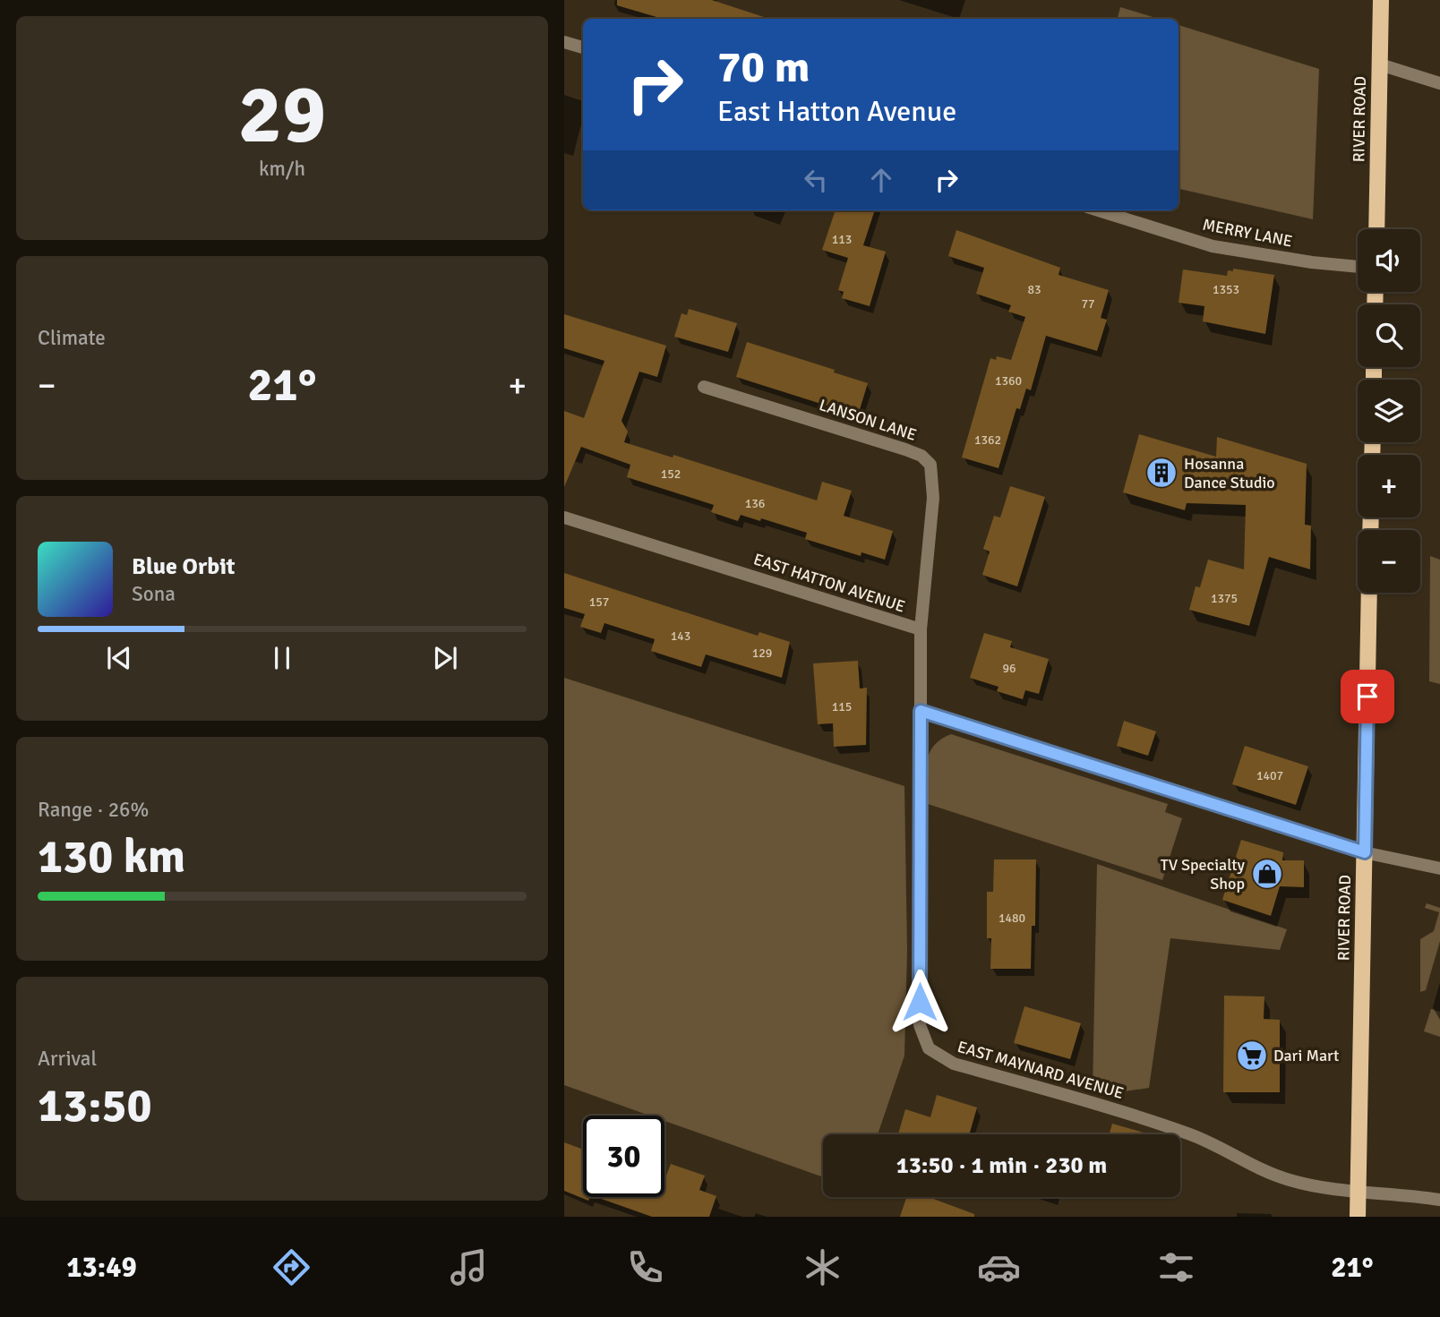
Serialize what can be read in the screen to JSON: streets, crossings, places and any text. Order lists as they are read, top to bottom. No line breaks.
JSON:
{"streets":{"main road":["RIVER ROAD"],"street":["MERRY LANE","LANSON LANE","EAST HATTON AVENUE","EAST MAYNARD AVENUE"]},"crossings":[["RIVER ROAD","EAST MAYNARD AVENUE"],["LANSON LANE","EAST HATTON AVENUE"],["EAST HATTON AVENUE","EAST MAYNARD AVENUE"]],"places":{"building":["Hosanna Dance Studio"],"shop":["TV Specialty Shop"],"supermarket":["Dari Mart"]},"house_numbers":["113","83","1353","77","1360","1362","152","136","1375","157","143","129","96","115","1407","1480"],"page":{"tile":[["29","km/h"],"Climate",["Range · 26%","130 km"],["Arrival","13:50"]],"turn":["70 m","East Hatton Avenue"],"map_buttons":["+","−"],"heat":["−","21°","+"],"song":["Blue Orbit","Sona"],"limit":"30","trip":"13:50 · 1 min · 230 m","tabs":["13:49","21°"]}}
